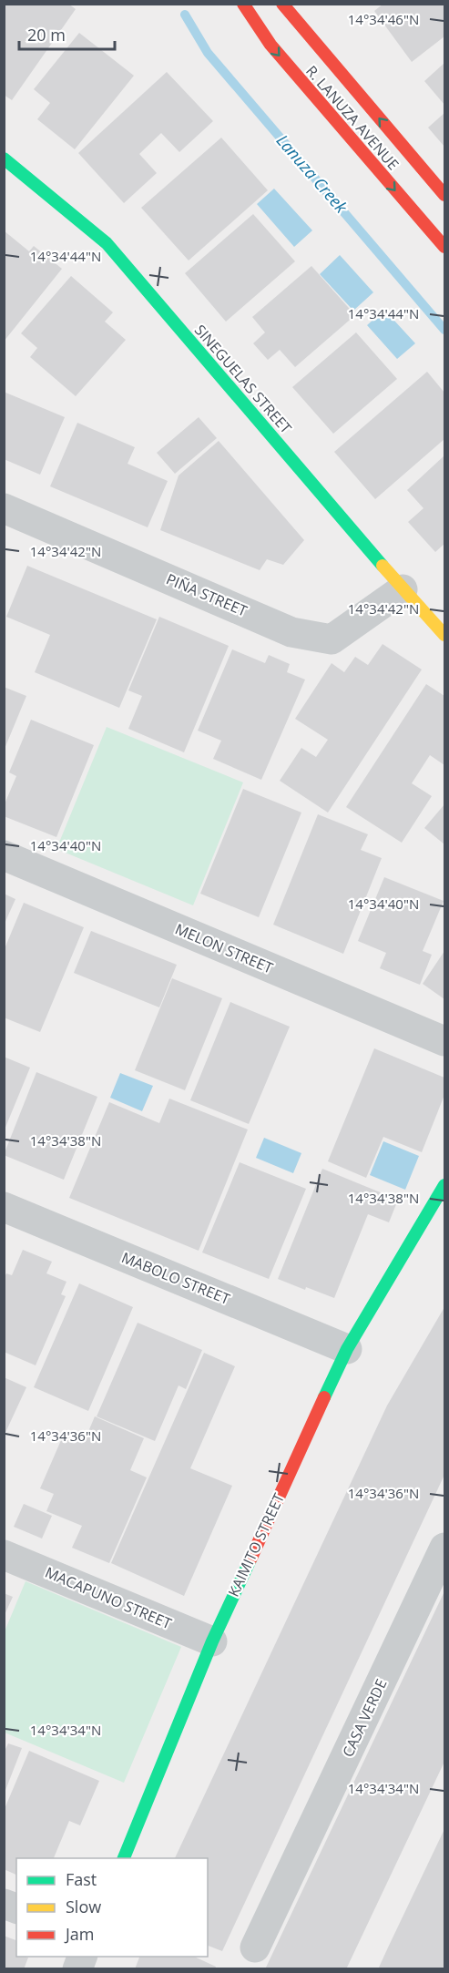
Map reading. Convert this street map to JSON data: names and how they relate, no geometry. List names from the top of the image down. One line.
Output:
{"streets":{"street":["R. LANUZA AVENUE","SINEGUELAS STREET","PIÑA STREET","MELON STREET","MABOLO STREET","KAIMITO STREET","MACAPUNO STREET","CASA VERDE"]},"crossings":[["SINEGUELAS STREET","PIÑA STREET"],["MABOLO STREET","KAIMITO STREET"],["KAIMITO STREET","MACAPUNO STREET"]],"water":["Lanuza Creek"],"legend":["Fast","Slow","Jam"],"scale_bar":"20 m","coordinates":["14°34'46\"N","14°34'44\"N","14°34'42\"N","14°34'40\"N","14°34'38\"N","14°34'36\"N","14°34'34\"N"]}
